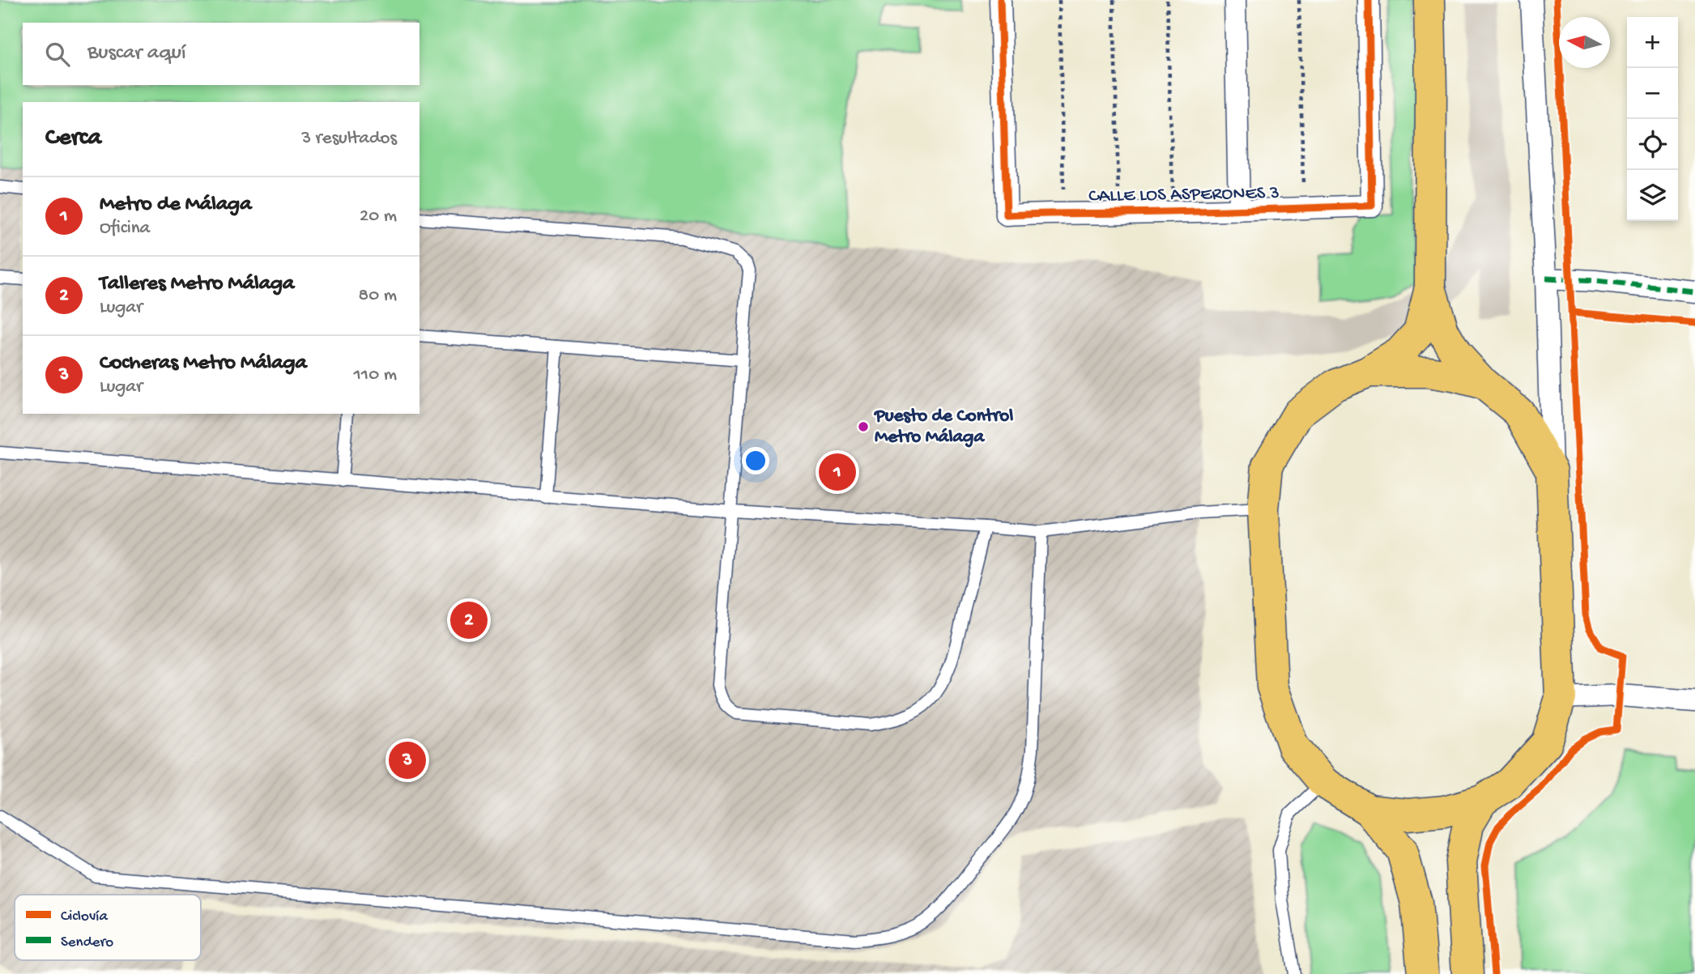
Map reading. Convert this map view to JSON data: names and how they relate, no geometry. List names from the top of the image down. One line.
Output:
{"streets":{"street":["CALLE LOS ASPERONES 3"]},"places":["Puesto de Control Metro Málaga"],"legend":["Ciclovía","Sendero"],"north":"left","page":{"map_buttons":["+","−"],"search":"Buscar aquí","heading":["Cerca","3 resultados"],"list":[{"mark":"1","name":"Metro de Málaga","note":"Oficina","value":"20 m"},{"mark":"2","name":"Talleres Metro Málaga","note":"Lugar","value":"80 m"},{"mark":"3","name":"Cocheras Metro Málaga","note":"Lugar","value":"110 m"}],"pins":["1","2","3"]}}
